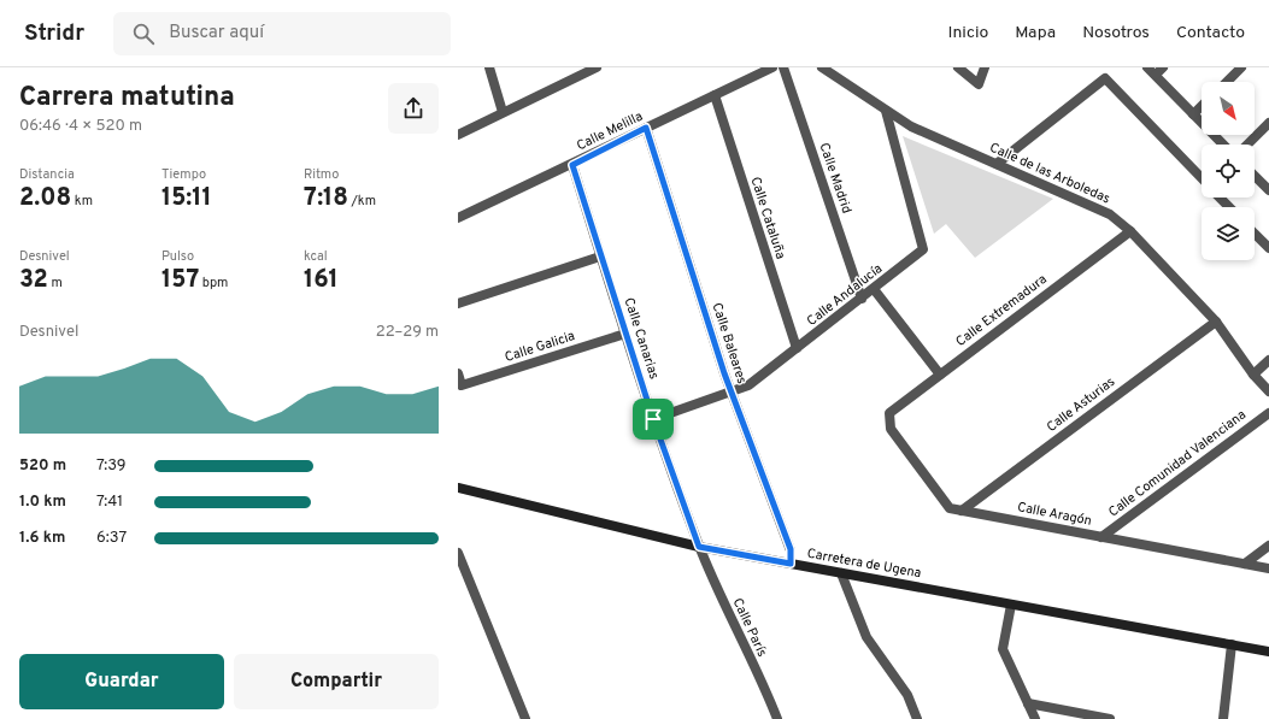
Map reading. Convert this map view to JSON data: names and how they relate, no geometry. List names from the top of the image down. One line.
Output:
{"streets":{"main road":["Carretera de Ugena"],"street":["Calle Melilla","Calle de las Arboledas","Calle Madrid","Calle Cataluña","Calle Andalucía","Calle Extremadura","Calle Canarias","Calle Baleares","Calle Galicia","Calle Asturias","Calle Comunidad Valenciana","Calle Aragón","Calle París"]},"crossings":[["Calle Melilla","Calle Cataluña"],["Calle Melilla","Calle Canarias"],["Calle Melilla","Calle Baleares"],["Calle de las Arboledas","Calle Andalucía"],["Calle de las Arboledas","Calle Extremadura"],["Calle de las Arboledas","Calle Asturias"],["Calle Madrid","Calle Andalucía"],["Calle Cataluña","Calle Andalucía"],["Calle Andalucía","Calle Canarias"],["Calle Andalucía","Calle Baleares"],["Calle Extremadura","Calle Aragón"],["Calle Canarias","Calle Galicia"],["Calle Canarias","Carretera de Ugena"],["Calle Canarias","Calle París"],["Calle Baleares","Carretera de Ugena"],["Calle Asturias","Calle Aragón"],["Calle Comunidad Valenciana","Calle Aragón"],["Carretera de Ugena","Calle París"]],"north":"bottom right","page":{"header":"Stridr","search":"Buscar aquí","nav":["Inicio","Mapa","Nosotros","Contacto"],"heading":["Carrera matutina","06:46 · 4 × 520 m"],"stats":[["Distancia","2.08 km"],["Tiempo","15:11"],["Ritmo","7:18 /km"],["Desnivel","32 m"],["Pulso","157 bpm"],["kcal","161"]],"chart":["Desnivel","22–29 m"],"list":[{"name":"520 m","note":"7:39"},{"name":"1.0 km","note":"7:41"},{"name":"1.6 km","note":"6:37"}],"buttons":["Guardar","Compartir"]}}
